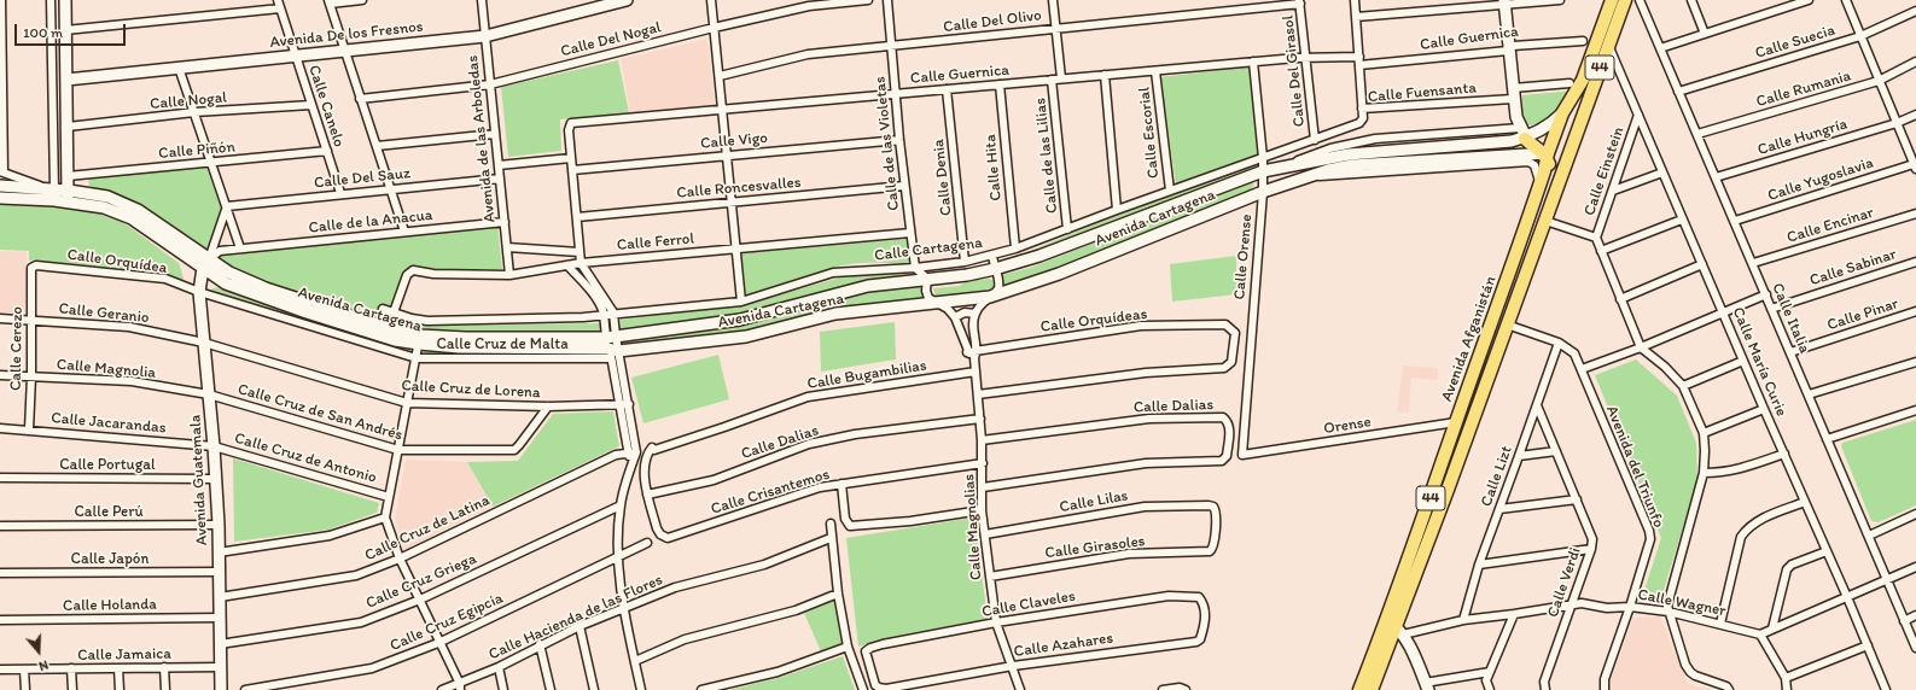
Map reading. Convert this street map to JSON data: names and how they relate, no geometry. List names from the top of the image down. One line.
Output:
{"streets":{"main road":["44","Avenida Afganistán"],"street":["Calle Del Olivo","Avenida De los Fresnos","Calle Guernica","Calle Del Nogal","Calle Suecia","Calle Del Girasol","Calle Rumania","Calle Fuensanta","Calle Nogal","Calle Canelo","Calle Escorial","Calle Hungría","Avenida de las Arboledas","Calle Vigo","Calle de las Violetas","Calle Piñón","Calle de las Lilias","Calle Hita","Calle Einstein","Calle Denia","Calle Del Sauz","Calle Yugoslavia","Calle Roncesvalles","Avenida Cartagena","Calle de la Anacua","Calle Encinar","Calle Ferrol","Calle Cartagena","Calle Orense","Calle Orquídea","Calle Sabinar","Calle Geranio","Calle Pinar","Calle Italia","Calle Orquídeas","Calle Cruz de Malta","Calle Cerezo","Calle María Curie","Calle Magnolia","Calle Bugambilias","Calle Cruz de Lorena","Calle Dalias","Calle Cruz de San Andrés","Calle Jacarandas","Orense","Calle Cruz de Antonio","Calle Portugal","Avenida del Triunfo","Calle Lizt","Avenida Guatemala","Calle Crisantemos","Calle Lilas","Calle Perú","Calle Magnolias","Calle Cruz de Latina","Calle Girasoles","Calle Japón","Calle Cruz Griega","Calle Verdi","Calle Wagner","Calle Claveles","Calle Holanda","Calle Hacienda de las Flores","Calle Cruz Egipcia","Calle Azahares","Calle Jamaica"]},"crossings":[["Calle Del Olivo","Calle Del Girasol"],["Calle Del Olivo","Calle de las Violetas"],["Calle Del Olivo","Calle de las Lilias"],["Avenida De los Fresnos","Calle Canelo"],["Avenida De los Fresnos","Avenida de las Arboledas"],["Calle Guernica","Calle Del Girasol"],["Calle Guernica","Calle Escorial"],["Calle Guernica","Calle de las Violetas"],["Calle Guernica","Calle de las Lilias"],["Calle Guernica","Calle Hita"],["Calle Guernica","Calle Denia"],["Calle Guernica","Calle Orense"],["Calle Del Nogal","Avenida de las Arboledas"],["Calle Suecia","Calle Italia"],["Calle Del Girasol","Calle Fuensanta"],["Calle Rumania","Calle Italia"],["Calle Fuensanta","Calle Cartagena"],["Calle Fuensanta","Calle Orense"],["Calle Nogal","Calle Canelo"],["Calle Canelo","Calle Piñón"],["Calle Canelo","Calle Del Sauz"],["Calle Escorial","Calle Cartagena"],["Calle Hungría","Calle Italia"],["Avenida de las Arboledas","Calle Del Sauz"],["Avenida de las Arboledas","Calle de la Anacua"],["Avenida de las Arboledas","Calle Ferrol"],["Calle Vigo","Calle de las Violetas"],["Calle de las Violetas","Calle Roncesvalles"],["Calle de las Violetas","Calle Ferrol"],["Calle de las Violetas","Calle Cartagena"],["Calle de las Lilias","Calle Cartagena"],["Calle Hita","Calle Cartagena"],["Calle Einstein","Calle María Curie"],["Calle Einstein","Avenida del Triunfo"],["Calle Denia","Calle Cartagena"],["Calle Yugoslavia","Calle Italia"],["Avenida Cartagena","Calle de la Anacua"],["Avenida Cartagena","Calle Orense"],["Avenida Cartagena","Avenida Afganistán"],["Avenida Cartagena","Calle Cruz de Malta"],["Avenida Cartagena","Avenida Guatemala"],["Calle de la Anacua","Avenida Guatemala"],["Calle Encinar","Calle Italia"],["Calle Ferrol","Calle Cruz de Malta"],["Calle Cartagena","Calle Orense"],["Calle Cartagena","Calle Cruz de Malta"],["Calle Orense","Orense"],["Calle Orquídea","Calle Cruz de Malta"],["Calle Orquídea","Calle Cerezo"],["Calle Orquídea","Avenida Guatemala"],["Calle Sabinar","Calle Italia"],["Calle Geranio","Calle Cerezo"],["Calle Geranio","Calle Cruz de Lorena"],["Calle Geranio","Avenida Guatemala"],["Calle Pinar","Calle Italia"],["Calle Orquídeas","Calle Magnolias"],["Avenida Afganistán","Calle María Curie"],["Avenida Afganistán","Orense"],["Avenida Afganistán","Avenida del Triunfo"],["Avenida Afganistán","Calle Wagner"],["Calle Cruz de Malta","Avenida Guatemala"],["Calle Cerezo","Calle Magnolia"],["Calle Cerezo","Calle Jacarandas"],["Calle Magnolia","Calle Cruz de San Andrés"],["Calle Magnolia","Avenida Guatemala"],["Calle Bugambilias","Calle Dalias"],["Calle Bugambilias","Calle Crisantemos"],["Calle Bugambilias","Calle Magnolias"],["Calle Cruz de Lorena","Calle Cruz de San Andrés"],["Calle Cruz de Lorena","Avenida Guatemala"],["Calle Dalias","Calle Crisantemos"],["Calle Dalias","Calle Magnolias"],["Calle Cruz de San Andrés","Avenida Guatemala"],["Calle Jacarandas","Calle Cruz de Antonio"],["Calle Jacarandas","Avenida Guatemala"],["Calle Cruz de Antonio","Avenida Guatemala"],["Calle Portugal","Avenida Guatemala"],["Avenida del Triunfo","Calle Lizt"],["Avenida del Triunfo","Calle Wagner"],["Calle Lizt","Calle Verdi"],["Calle Lizt","Calle Wagner"],["Avenida Guatemala","Calle Perú"],["Avenida Guatemala","Calle Cruz de Latina"],["Avenida Guatemala","Calle Japón"],["Avenida Guatemala","Calle Cruz Griega"],["Avenida Guatemala","Calle Holanda"],["Avenida Guatemala","Calle Jamaica"],["Calle Crisantemos","Calle Magnolias"],["Calle Lilas","Calle Magnolias"],["Calle Lilas","Calle Girasoles"],["Calle Magnolias","Calle Girasoles"],["Calle Magnolias","Calle Claveles"],["Calle Magnolias","Calle Azahares"],["Calle Verdi","Calle Wagner"],["Calle Claveles","Calle Azahares"]],"scale_bar":"100 m","north":"bottom"}
